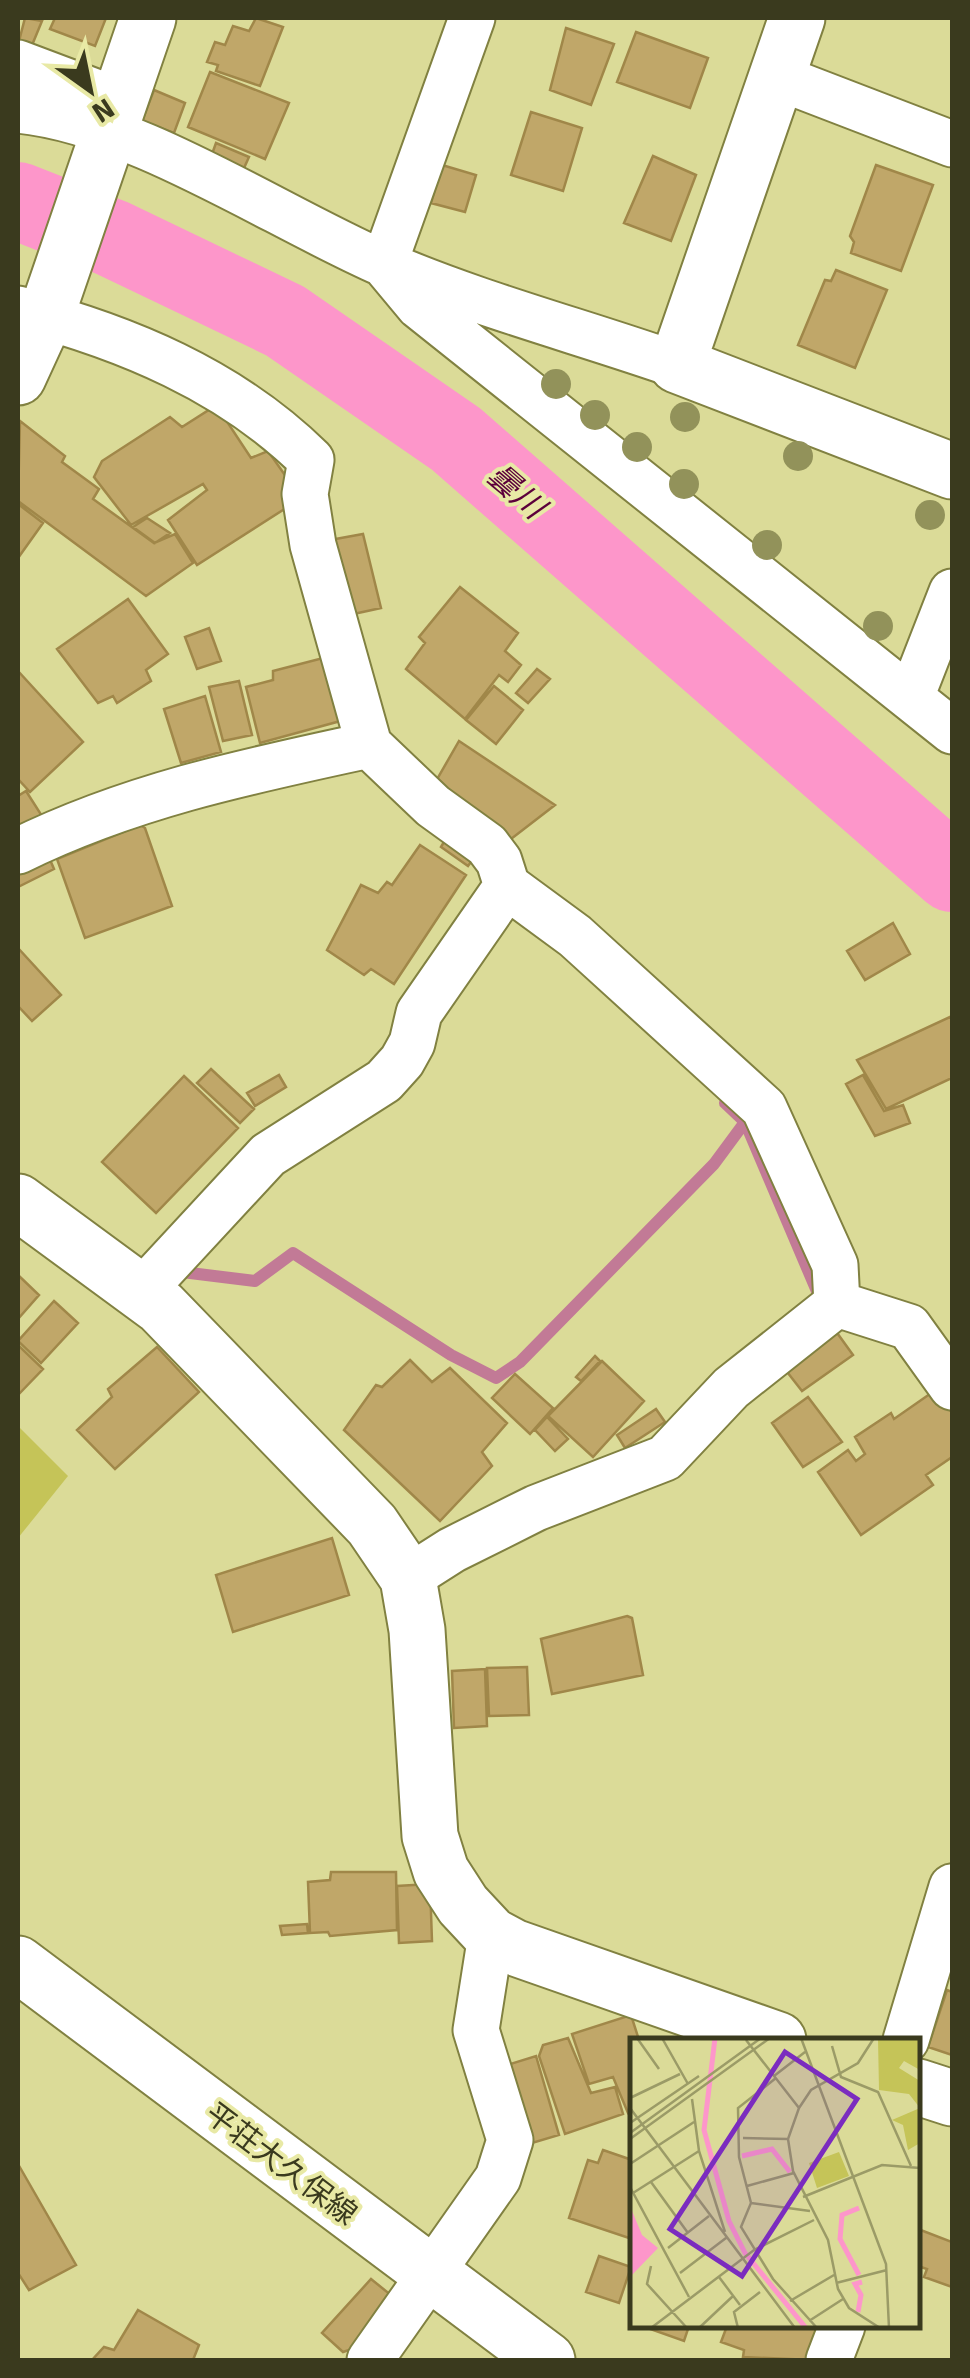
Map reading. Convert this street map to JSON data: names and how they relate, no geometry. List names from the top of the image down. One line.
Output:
{"streets":{"street":["平荘大久保線"]},"water":["曇川"],"north":"bottom right"}
